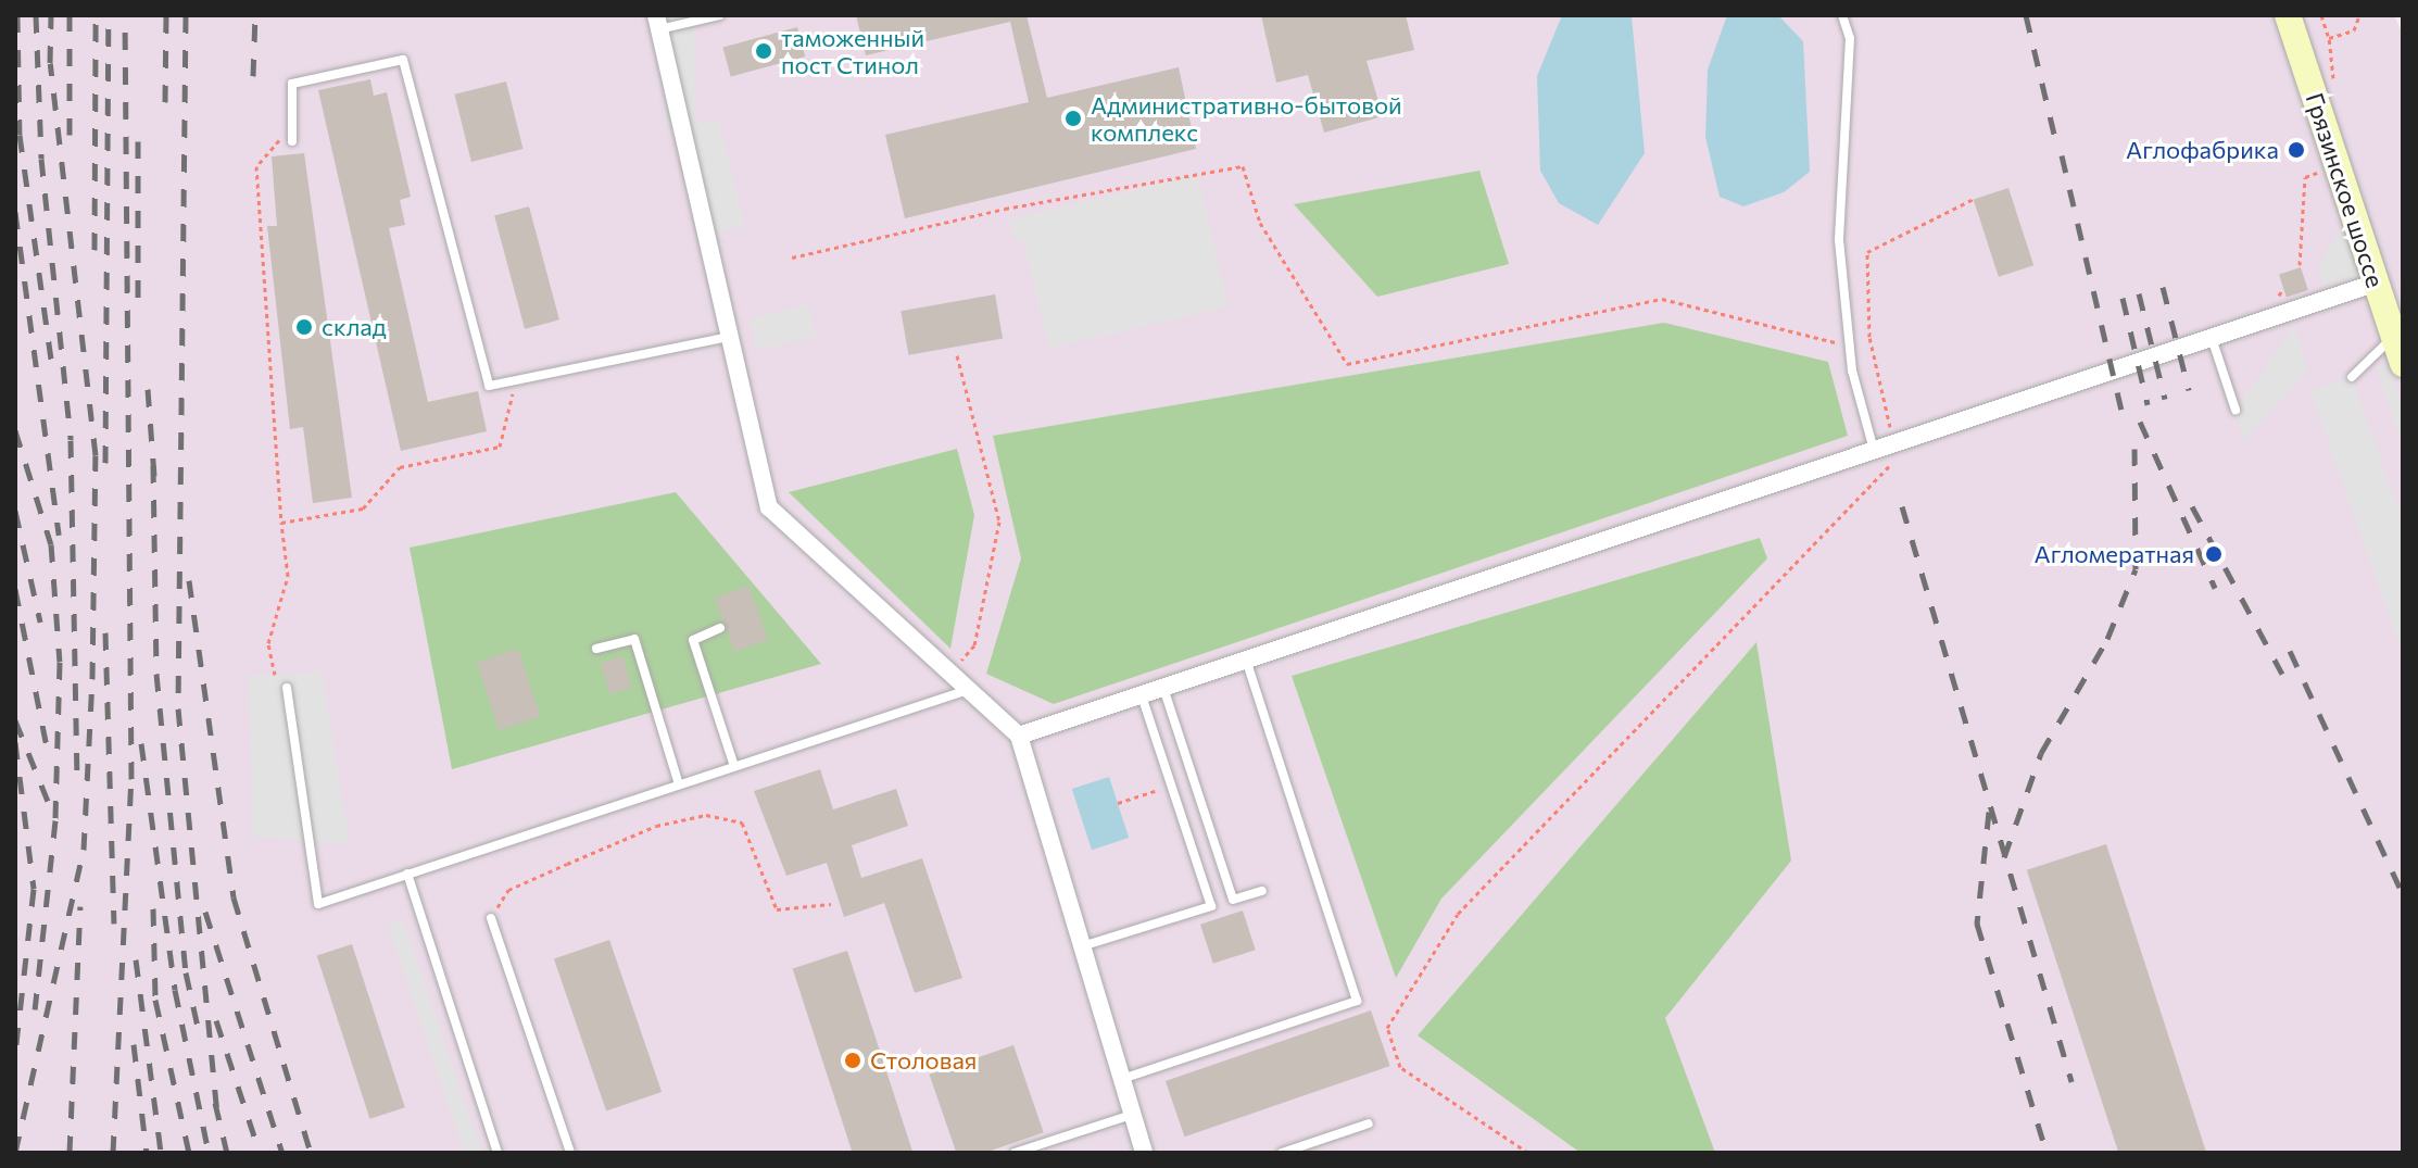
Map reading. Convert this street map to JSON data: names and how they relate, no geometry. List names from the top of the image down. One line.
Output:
{"streets":{"main road":["Грязинское шоссе"]},"places":["таможенный пост Стинол","Административно-бытовой комплекс","Аглофабрика","склад","Агломератная","Столовая"]}
